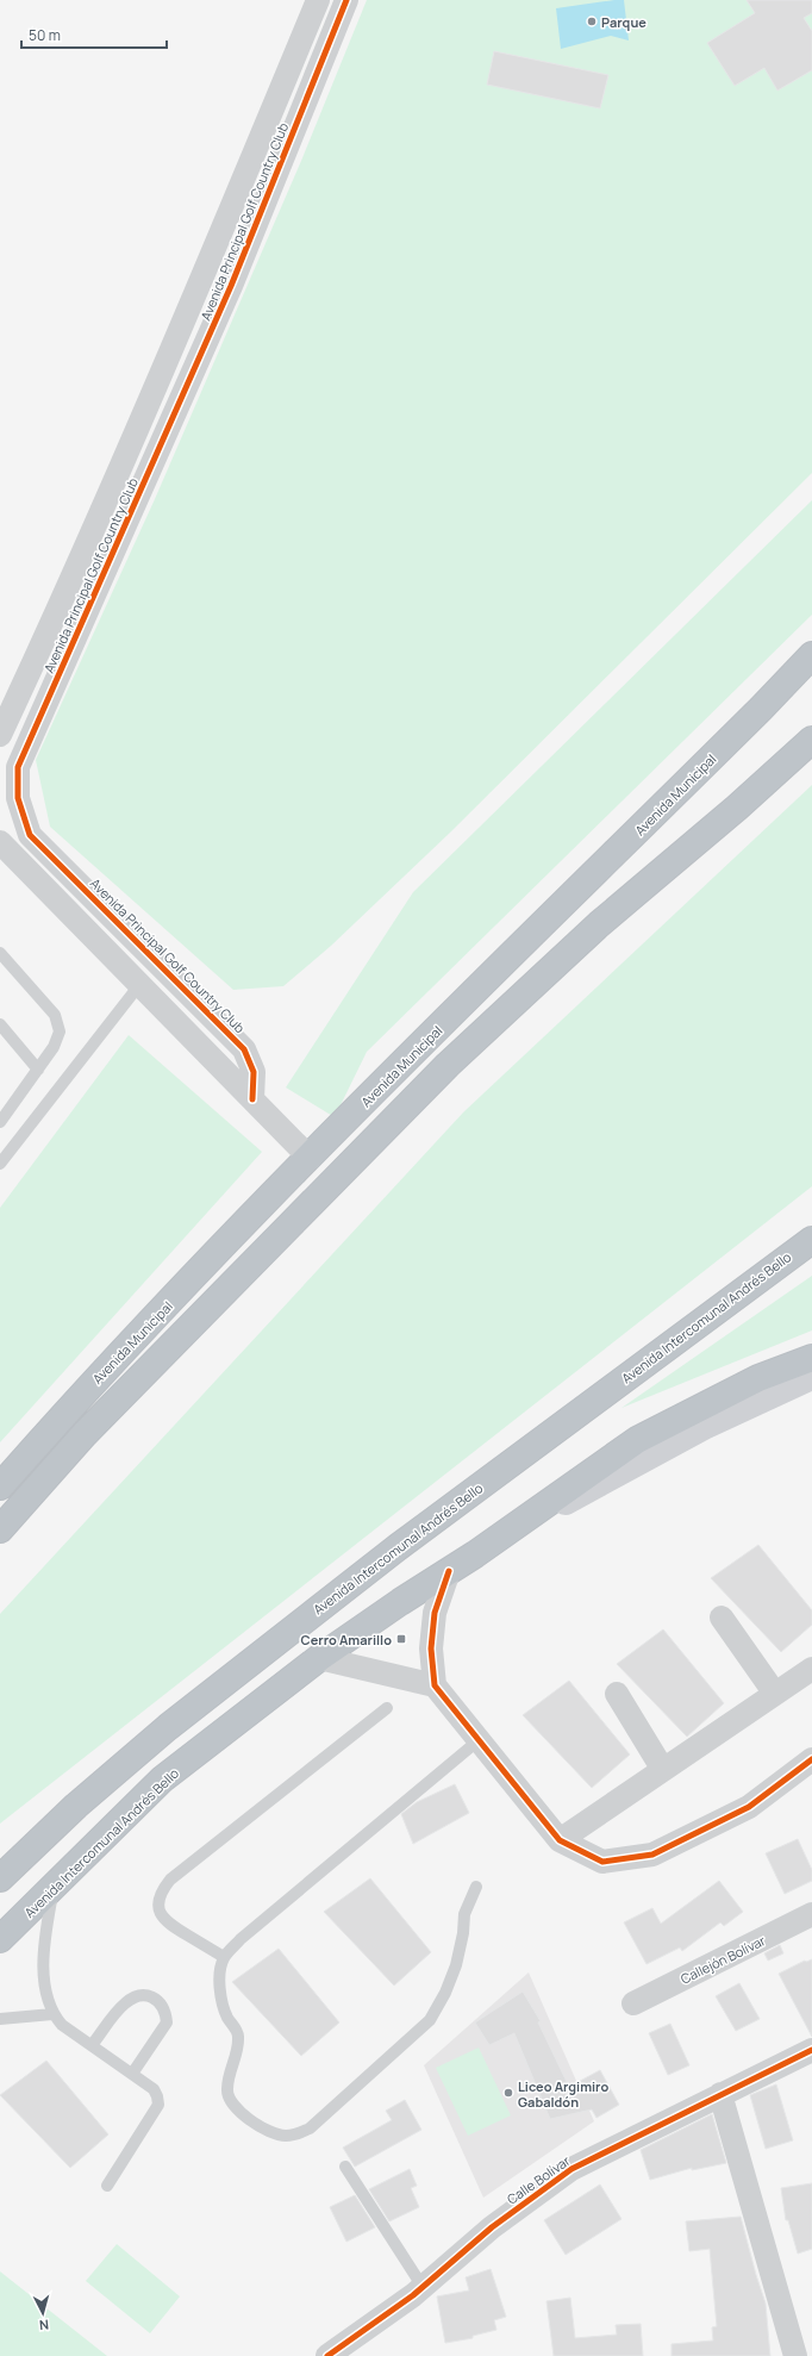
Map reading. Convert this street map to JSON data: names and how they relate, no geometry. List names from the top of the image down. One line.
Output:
{"streets":{"highway":["Avenida Municipal","Avenida Intercomunal Andrés Bello"],"street":["Avenida Principal Golf Country Club","Callejón Bolívar","Calle Bolívar"]},"places":{"other":["Parque","Liceo Argimiro Gabaldón"],"transit":["Cerro Amarillo"]},"scale_bar":"50 m","north":"bottom"}
